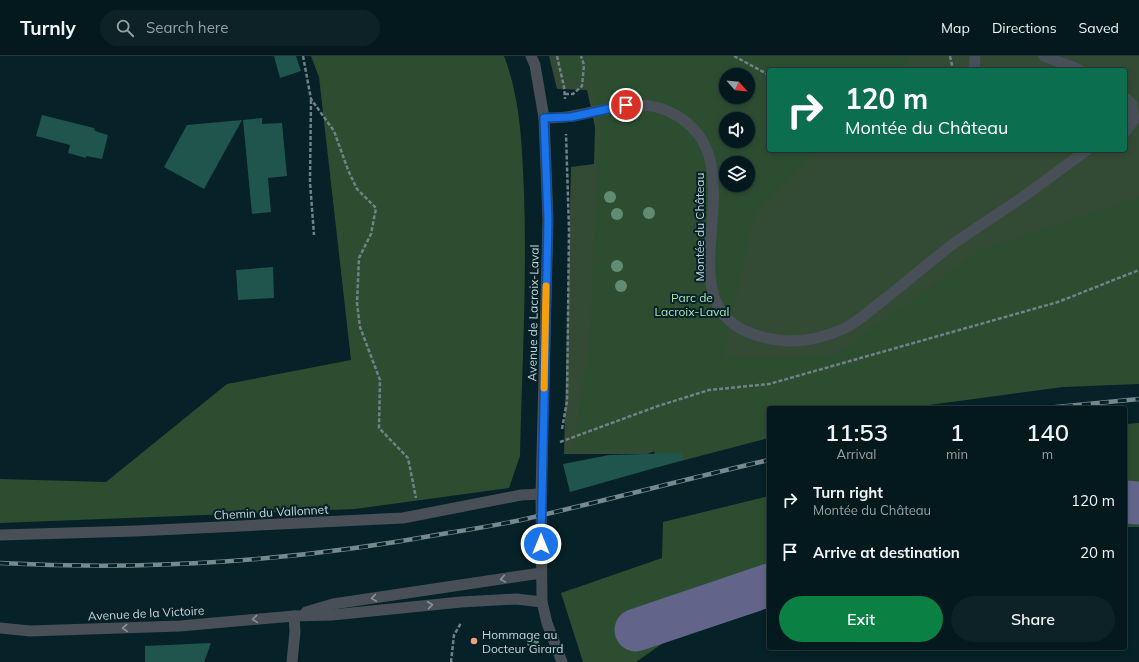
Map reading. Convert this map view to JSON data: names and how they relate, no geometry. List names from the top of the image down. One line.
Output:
{"streets":{"street":["Montée du Château","Avenue de Lacroix-Laval","Chemin du Vallonnet","Avenue de la Victoire"]},"crossings":[["Montée du Château","Avenue de Lacroix-Laval"],["Avenue de Lacroix-Laval","Chemin du Vallonnet"],["Avenue de Lacroix-Laval","Avenue de la Victoire"]],"parks":["Parc de Lacroix-Laval"],"places":["Hommage au Docteur Girard"],"north":"bottom right","page":{"header":"Turnly","search":"Search here","nav":["Map","Directions","Saved"],"turn":["120 m","Montée du Château"],"eta":["11:53","Arrival","1","min","140","m"],"list":[{"name":"Turn right","note":"Montée du Château","value":"120 m"},{"name":"Arrive at destination","value":"20 m"}],"buttons":["Exit","Share"]}}
